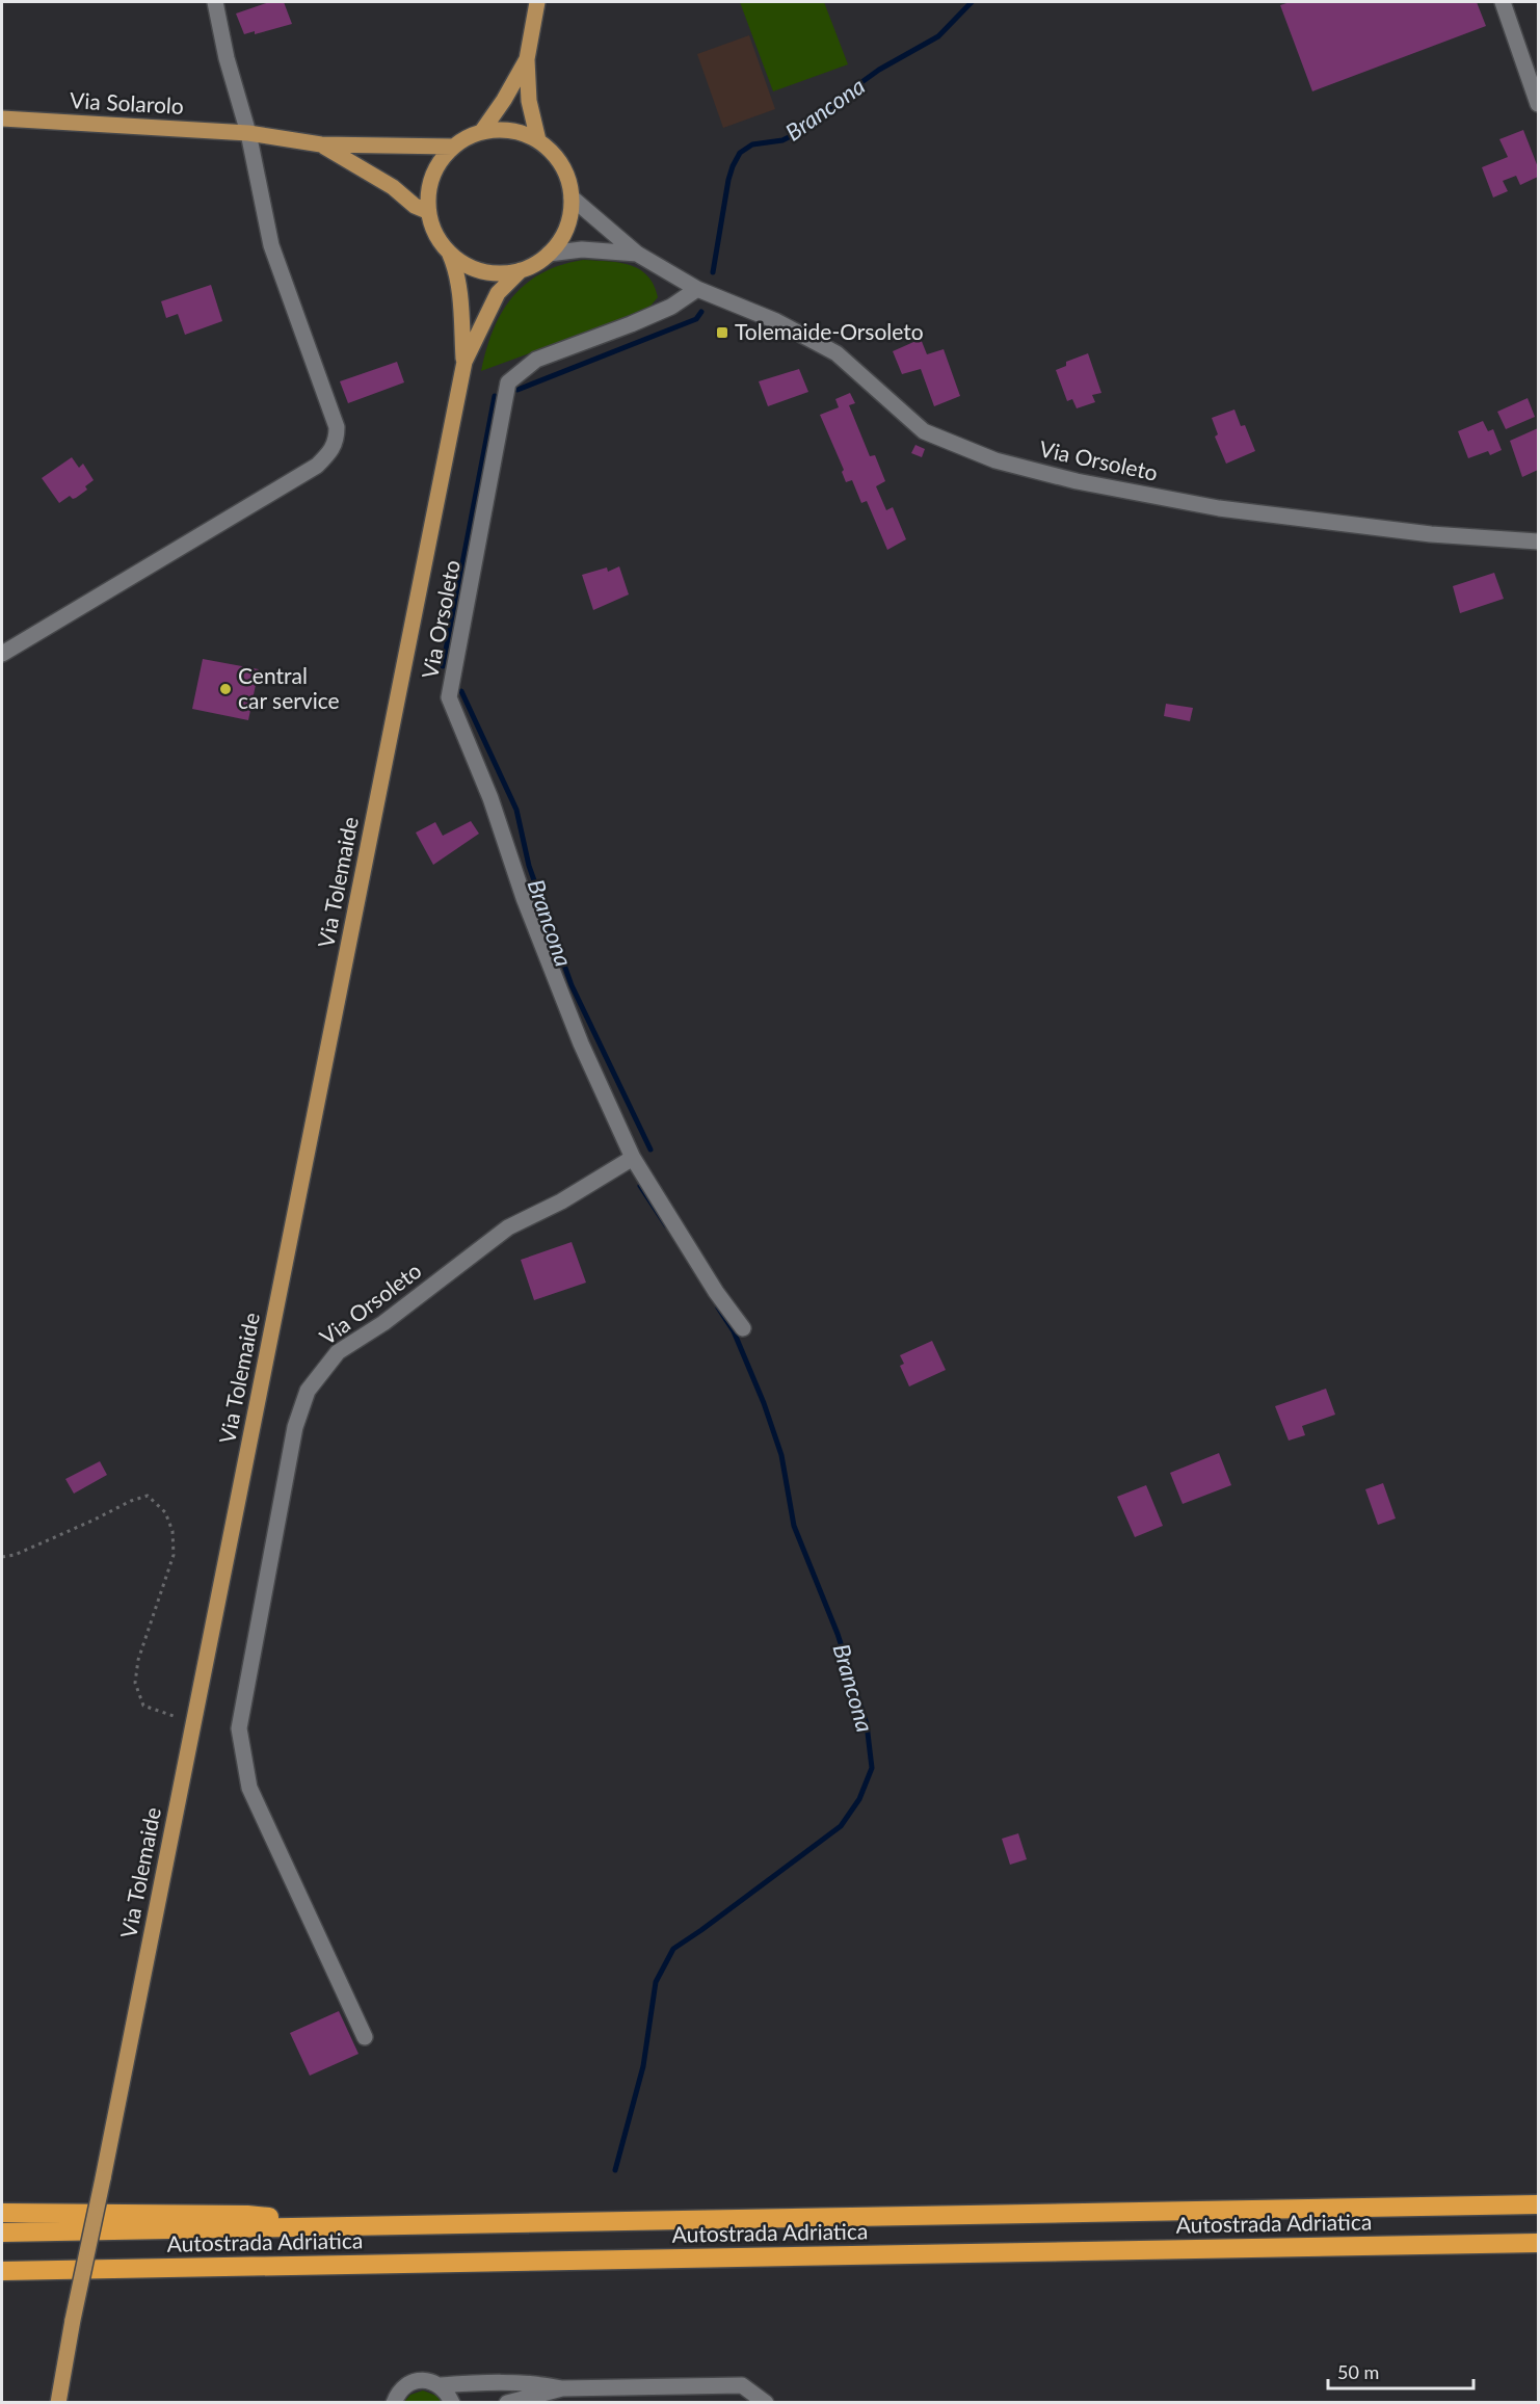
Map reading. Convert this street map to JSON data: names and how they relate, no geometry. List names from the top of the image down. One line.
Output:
{"streets":{"highway":["Autostrada Adriatica"],"main road":["Via Solarolo","Via Tolemaide"],"street":["Via Orsoleto"]},"crossings":[["Via Orsoleto","Via Tolemaide"]],"water":["Brancona"],"places":{"transit":["Tolemaide-Orsoleto"],"other":["Central car service"]},"scale_bar":"50 m"}
